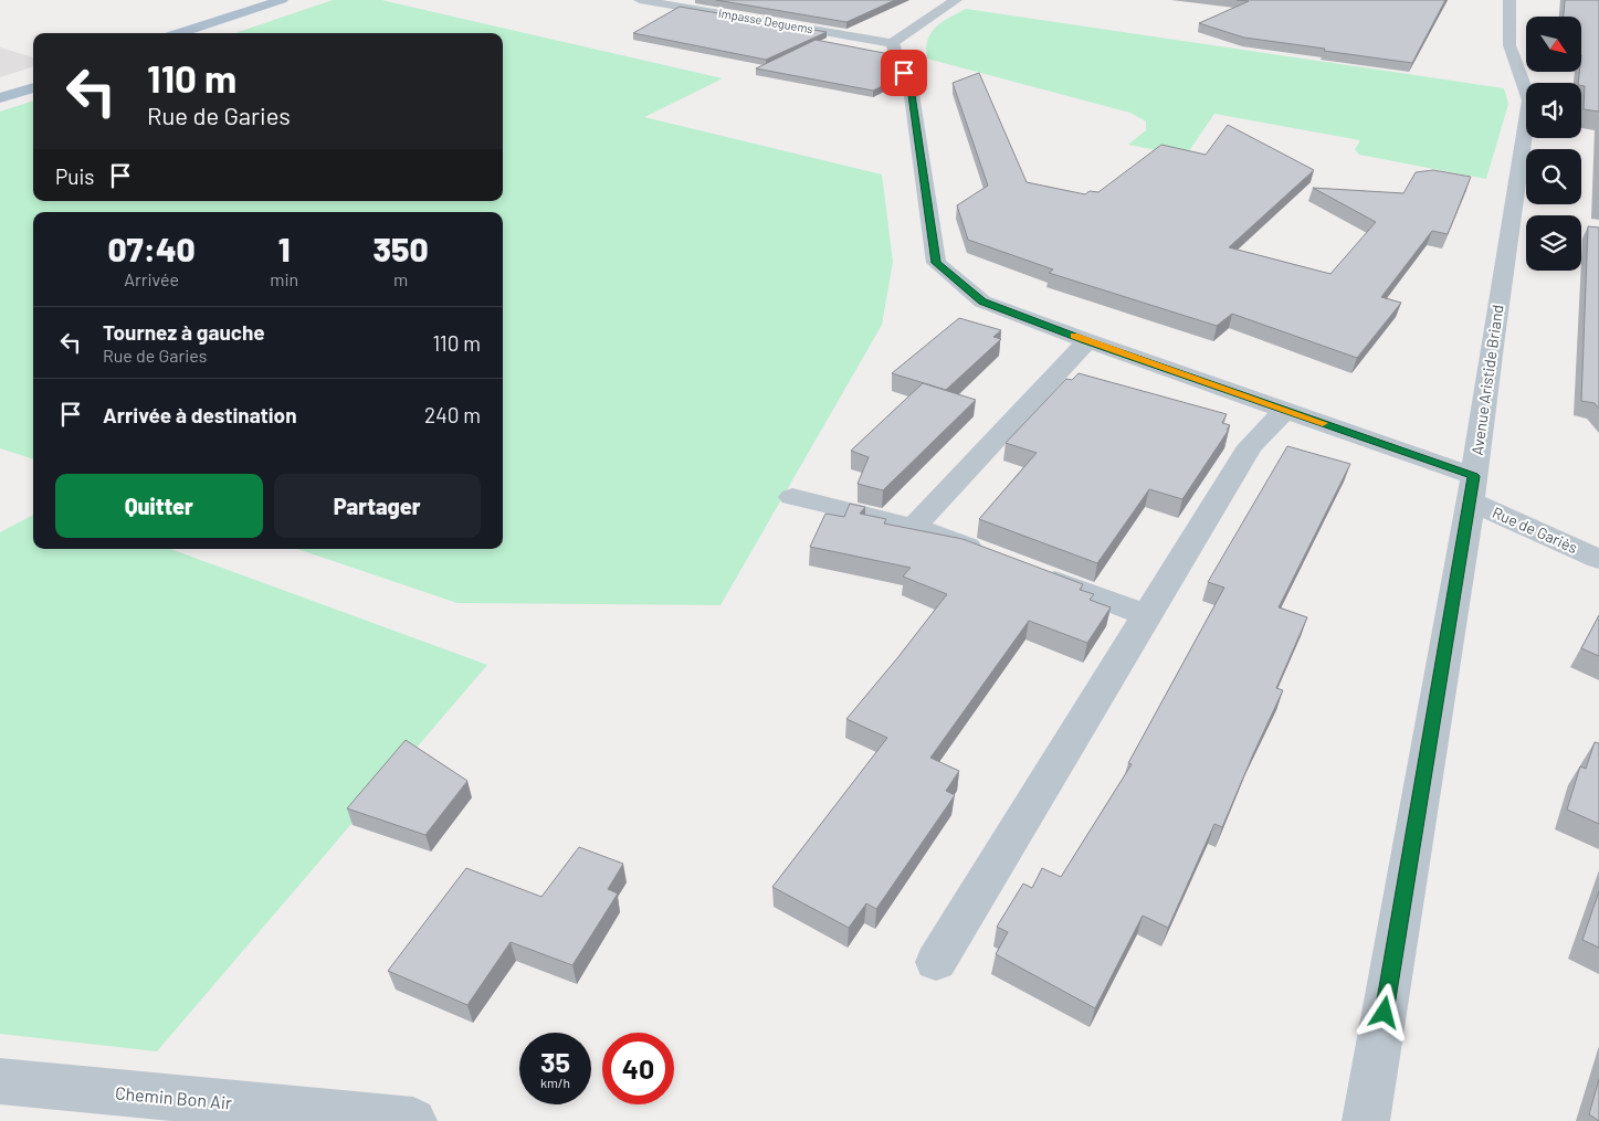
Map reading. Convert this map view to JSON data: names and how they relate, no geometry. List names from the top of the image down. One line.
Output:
{"streets":{"street":["Impasse Deguems","Avenue Aristide Briand","Rue de Gariès","Chemin Bon Air"]},"crossings":[["Impasse Deguems","Rue de Gariès"],["Avenue Aristide Briand","Rue de Gariès"]],"north":"bottom right","page":{"turn":["110 m","Rue de Garies"],"then":"Puis","eta":["07:40","Arrivée","1","min","350","m"],"list":[{"name":"Tournez à gauche","note":"Rue de Garies","value":"110 m"},{"name":"Arrivée à destination","value":"240 m"}],"buttons":["Quitter","Partager"],"speed":"35 km/h","limit":"40"}}
